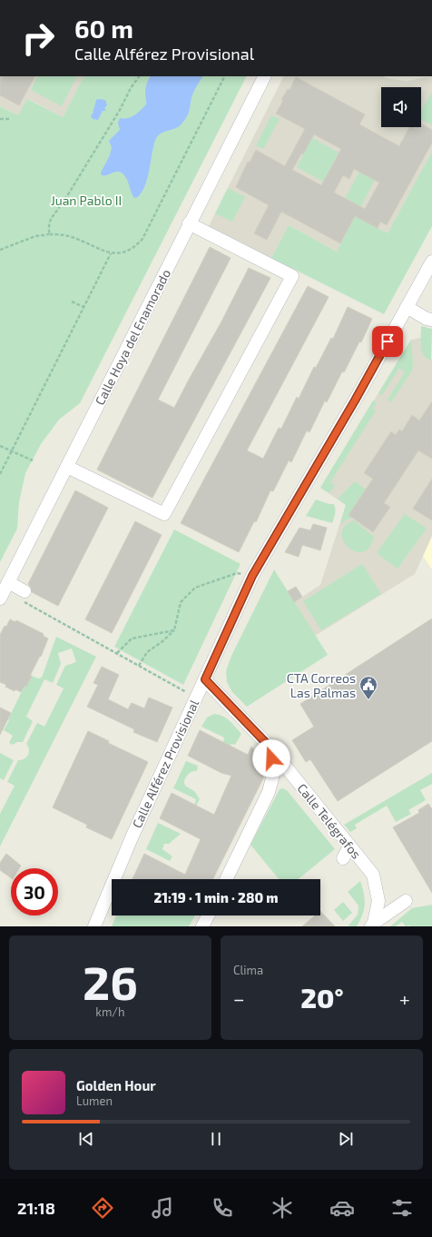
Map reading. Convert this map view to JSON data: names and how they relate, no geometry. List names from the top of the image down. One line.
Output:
{"streets":{"street":["Calle Hoya del Enamorado","Calle Alférez Provisional","Calle Telégrafos"]},"crossings":[["Calle Alférez Provisional","Calle Telégrafos"]],"parks":["Juan Pablo II"],"places":{"public building":["CTA Correos Las Palmas"]},"page":{"turn":["60 m","Calle Alférez Provisional"],"limit":"30","trip":"21:19 · 1 min · 280 m","tile":[["26","km/h"],"Clima"],"heat":["−","20°","+"],"song":["Golden Hour","Lumen"],"tabs":"21:18"}}
